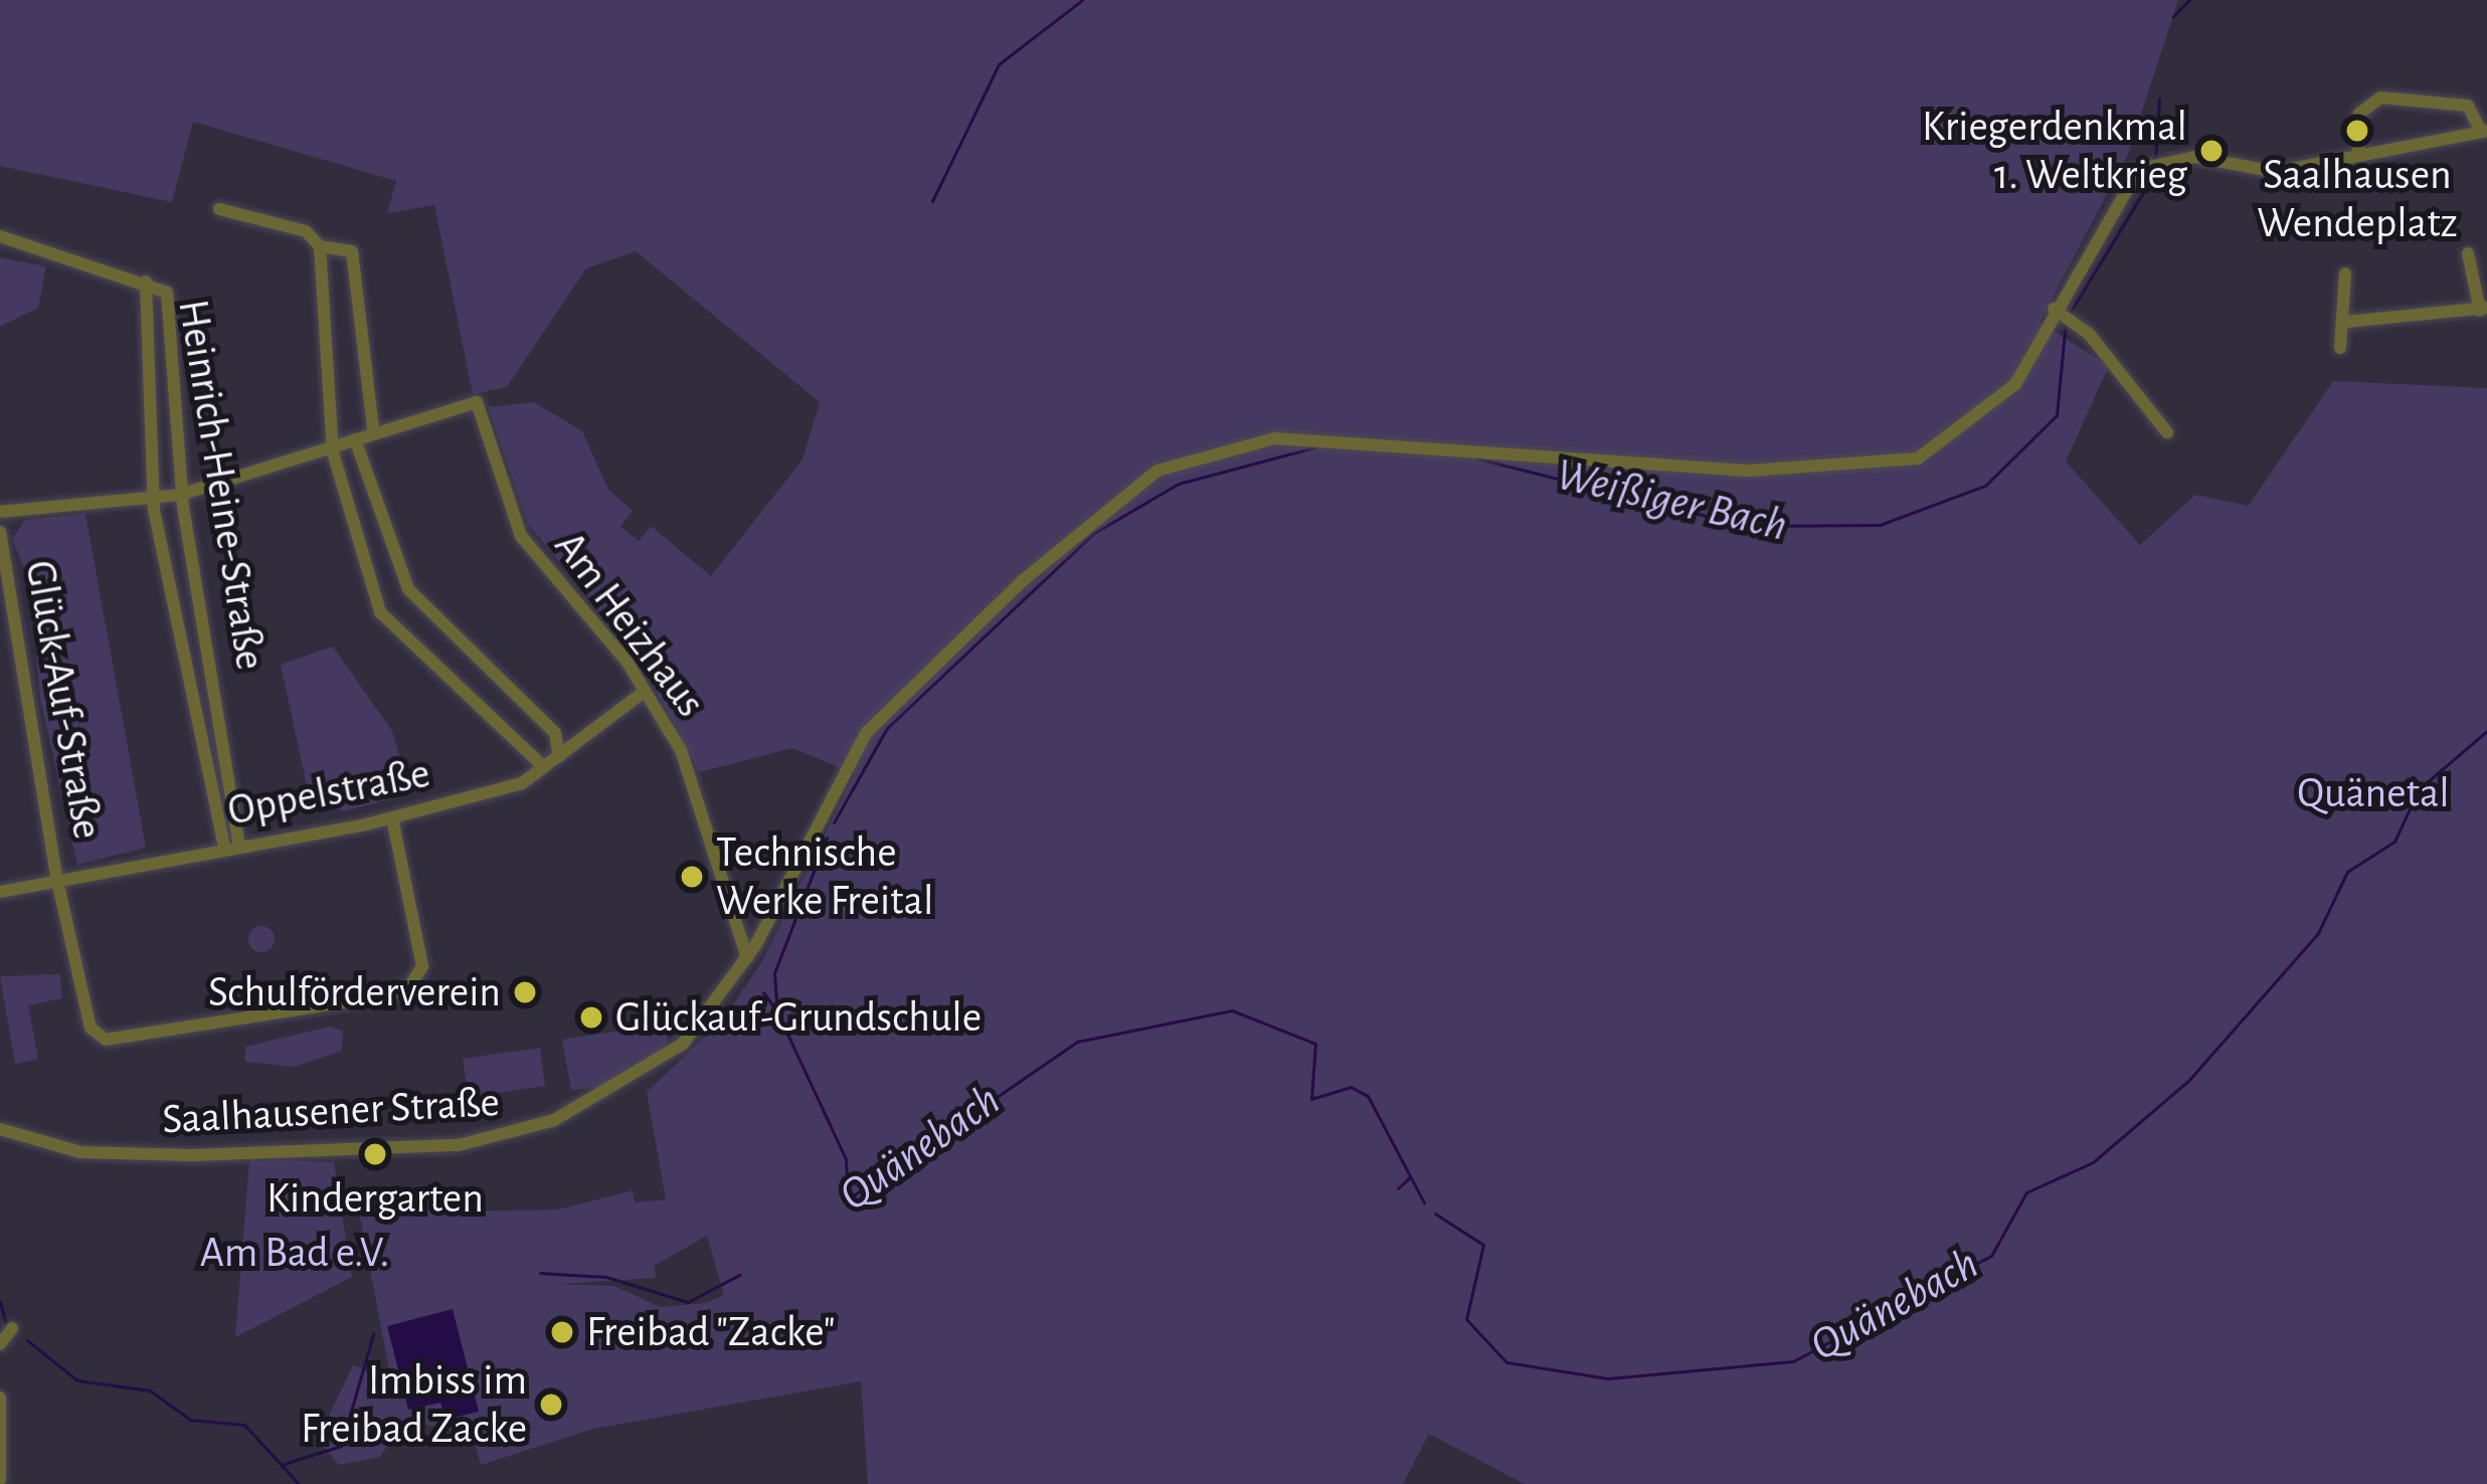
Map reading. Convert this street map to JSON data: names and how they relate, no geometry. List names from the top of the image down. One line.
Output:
{"streets":{"street":["Heinrich-Heine-Straße","Am Heizhaus","Glück-Auf-Straße","Oppelstraße","Saalhausener Straße"]},"crossings":[["Heinrich-Heine-Straße","Oppelstraße"],["Am Heizhaus","Oppelstraße"],["Am Heizhaus","Saalhausener Straße"],["Glück-Auf-Straße","Oppelstraße"]],"water":["Weißiger Bach","Quänebach"],"parks":["Quänetal","Am Bad e.V."],"places":["Saalhausen Wendeplatz","Kriegerdenkmal 1. Weltkrieg","Technische Werke Freital","Schulförderverein","Glückauf-Grundschule","Kindergarten","Freibad \"Zacke\"","Imbiss im Freibad Zacke"]}
